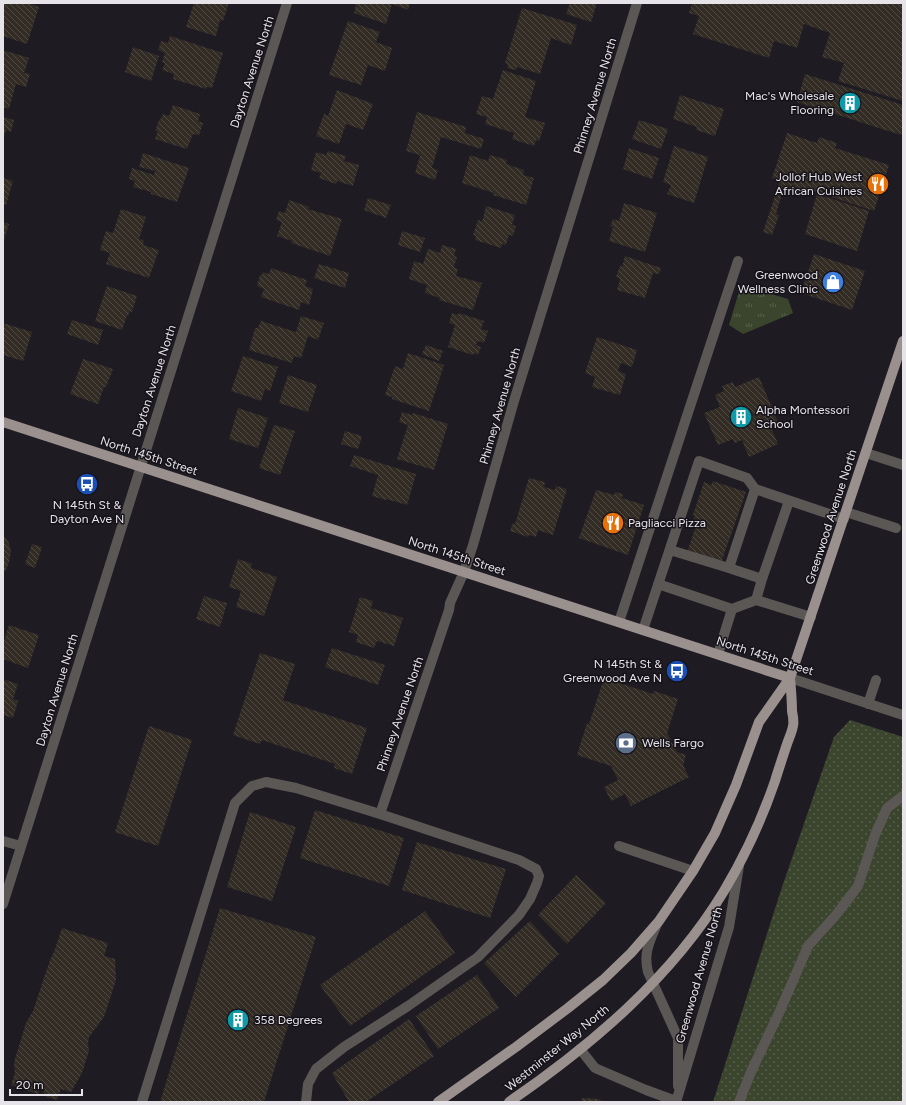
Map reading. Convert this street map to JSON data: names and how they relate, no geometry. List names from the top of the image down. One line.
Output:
{"streets":{"main road":["North 145th Street","Greenwood Avenue North","Westminster Way North"],"street":["Dayton Avenue North","Phinney Avenue North"]},"crossings":[["Dayton Avenue North","North 145th Street"],["Phinney Avenue North","North 145th Street"],["North 145th Street","Greenwood Avenue North"],["Greenwood Avenue North","Westminster Way North"]],"places":{"building":["Mac's Wholesale Flooring","Alpha Montessori School","358 Degrees"],"restaurant":["Jollof Hub West African Cuisines","Pagliacci Pizza"],"shop":["Greenwood Wellness Clinic"],"bus stop":["N 145th St & Dayton Ave N","N 145th St & Greenwood Ave N"],"bank":["Wells Fargo"]},"scale_bar":"20 m"}
